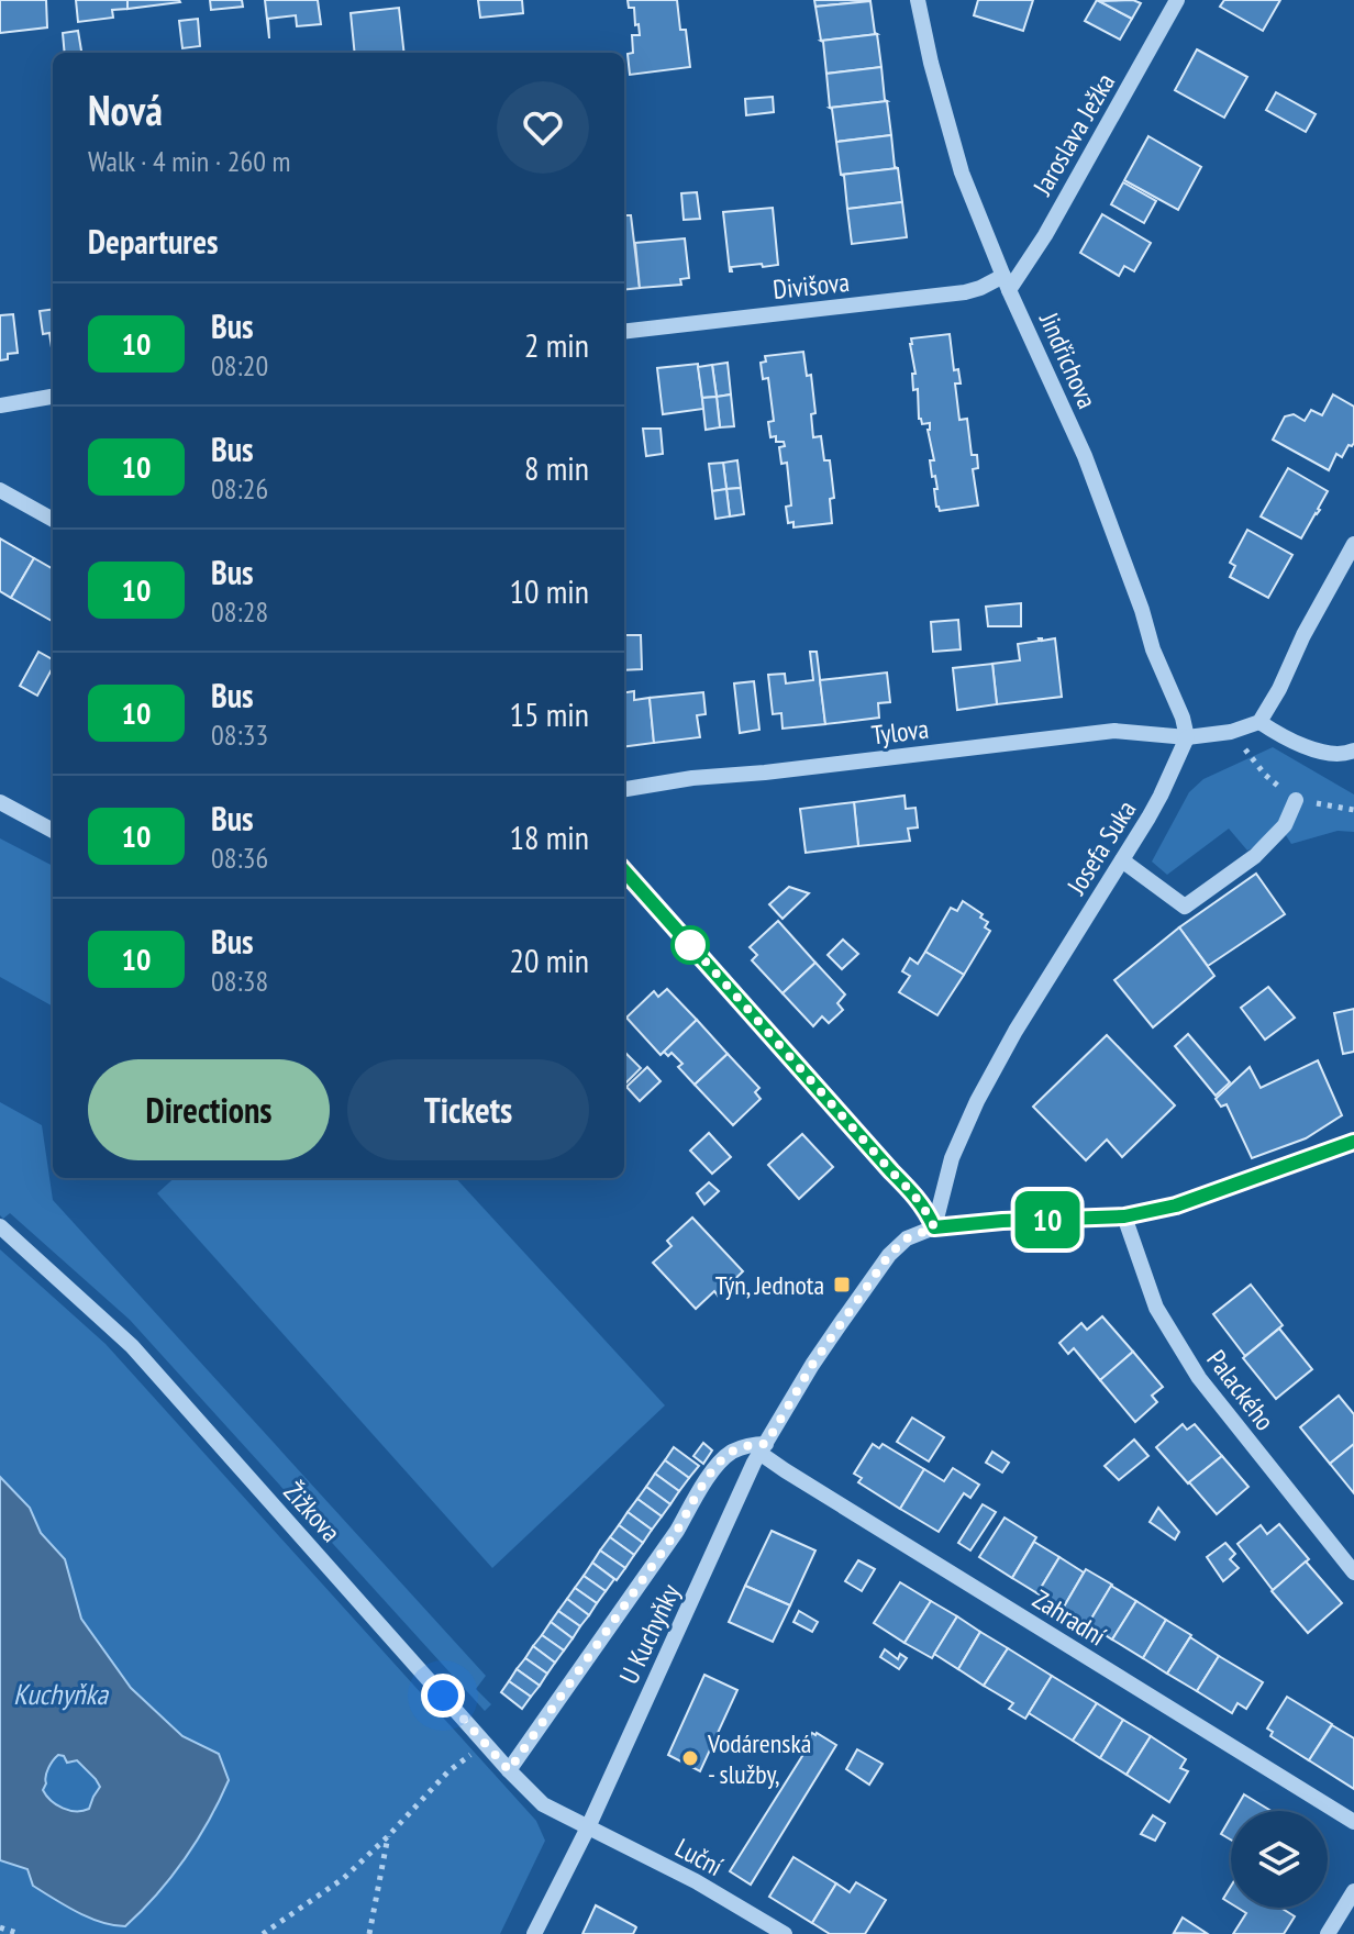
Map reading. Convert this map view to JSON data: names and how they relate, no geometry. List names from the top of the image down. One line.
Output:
{"streets":{"street":["Jaroslava Ježka","Divišova","Jindřichova","Tylova","Josefa Suka","Palackého","Žižkova","Zahradní","U Kuchyňky","Luční"]},"crossings":[["Jaroslava Ježka","Divišova"],["Jaroslava Ježka","Jindřichova"],["Divišova","Jindřichova"],["Jindřichova","Tylova"],["Jindřichova","Josefa Suka"],["Tylova","Josefa Suka"],["Josefa Suka","U Kuchyňky"],["Palackého","U Kuchyňky"],["Žižkova","U Kuchyňky"],["Žižkova","Luční"],["Zahradní","U Kuchyňky"],["U Kuchyňky","Luční"]],"water":["Kuchyňka"],"places":{"transit":["Týn, Jednota"],"other":["Vodárenská - služby,"]},"lines":["bus line 10"],"page":{"on_map":"10","heading":[["Nová","Walk · 4 min · 260 m"],"Departures"],"list":[{"mark":"10","name":"Bus","note":"08:20","value":"2 min"},{"mark":"10","name":"Bus","note":"08:26","value":"8 min"},{"mark":"10","name":"Bus","note":"08:28","value":"10 min"},{"mark":"10","name":"Bus","note":"08:33","value":"15 min"},{"mark":"10","name":"Bus","note":"08:36","value":"18 min"},{"mark":"10","name":"Bus","note":"08:38","value":"20 min"}],"buttons":["Directions","Tickets"]}}
